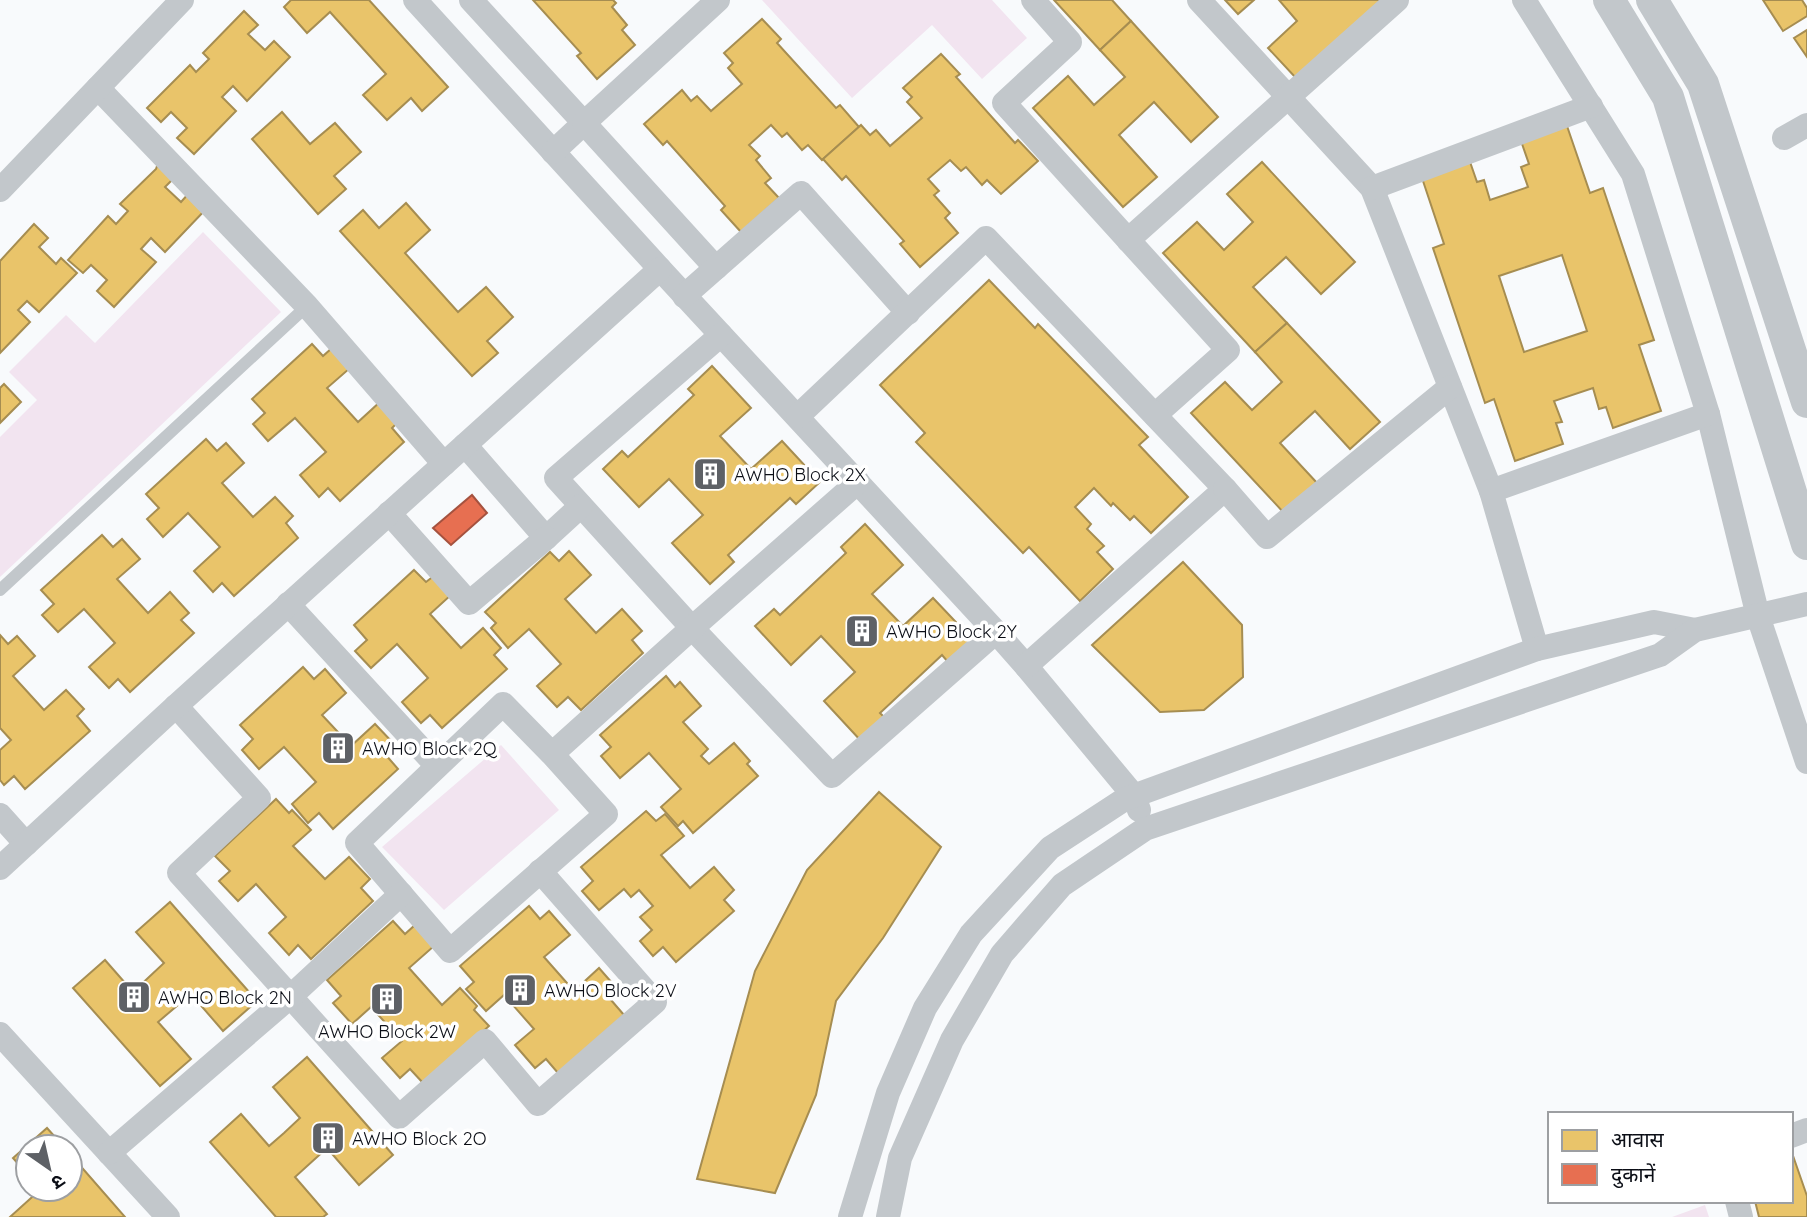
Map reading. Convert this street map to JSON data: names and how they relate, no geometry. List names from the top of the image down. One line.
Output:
{"places":{"building":["AWHO Block 2X","AWHO Block 2Y","AWHO Block 2Q","AWHO Block 2V","AWHO Block 2N","AWHO Block 2W","AWHO Block 2O"]},"legend":["आवास","दुकानें"],"north":"bottom right"}
